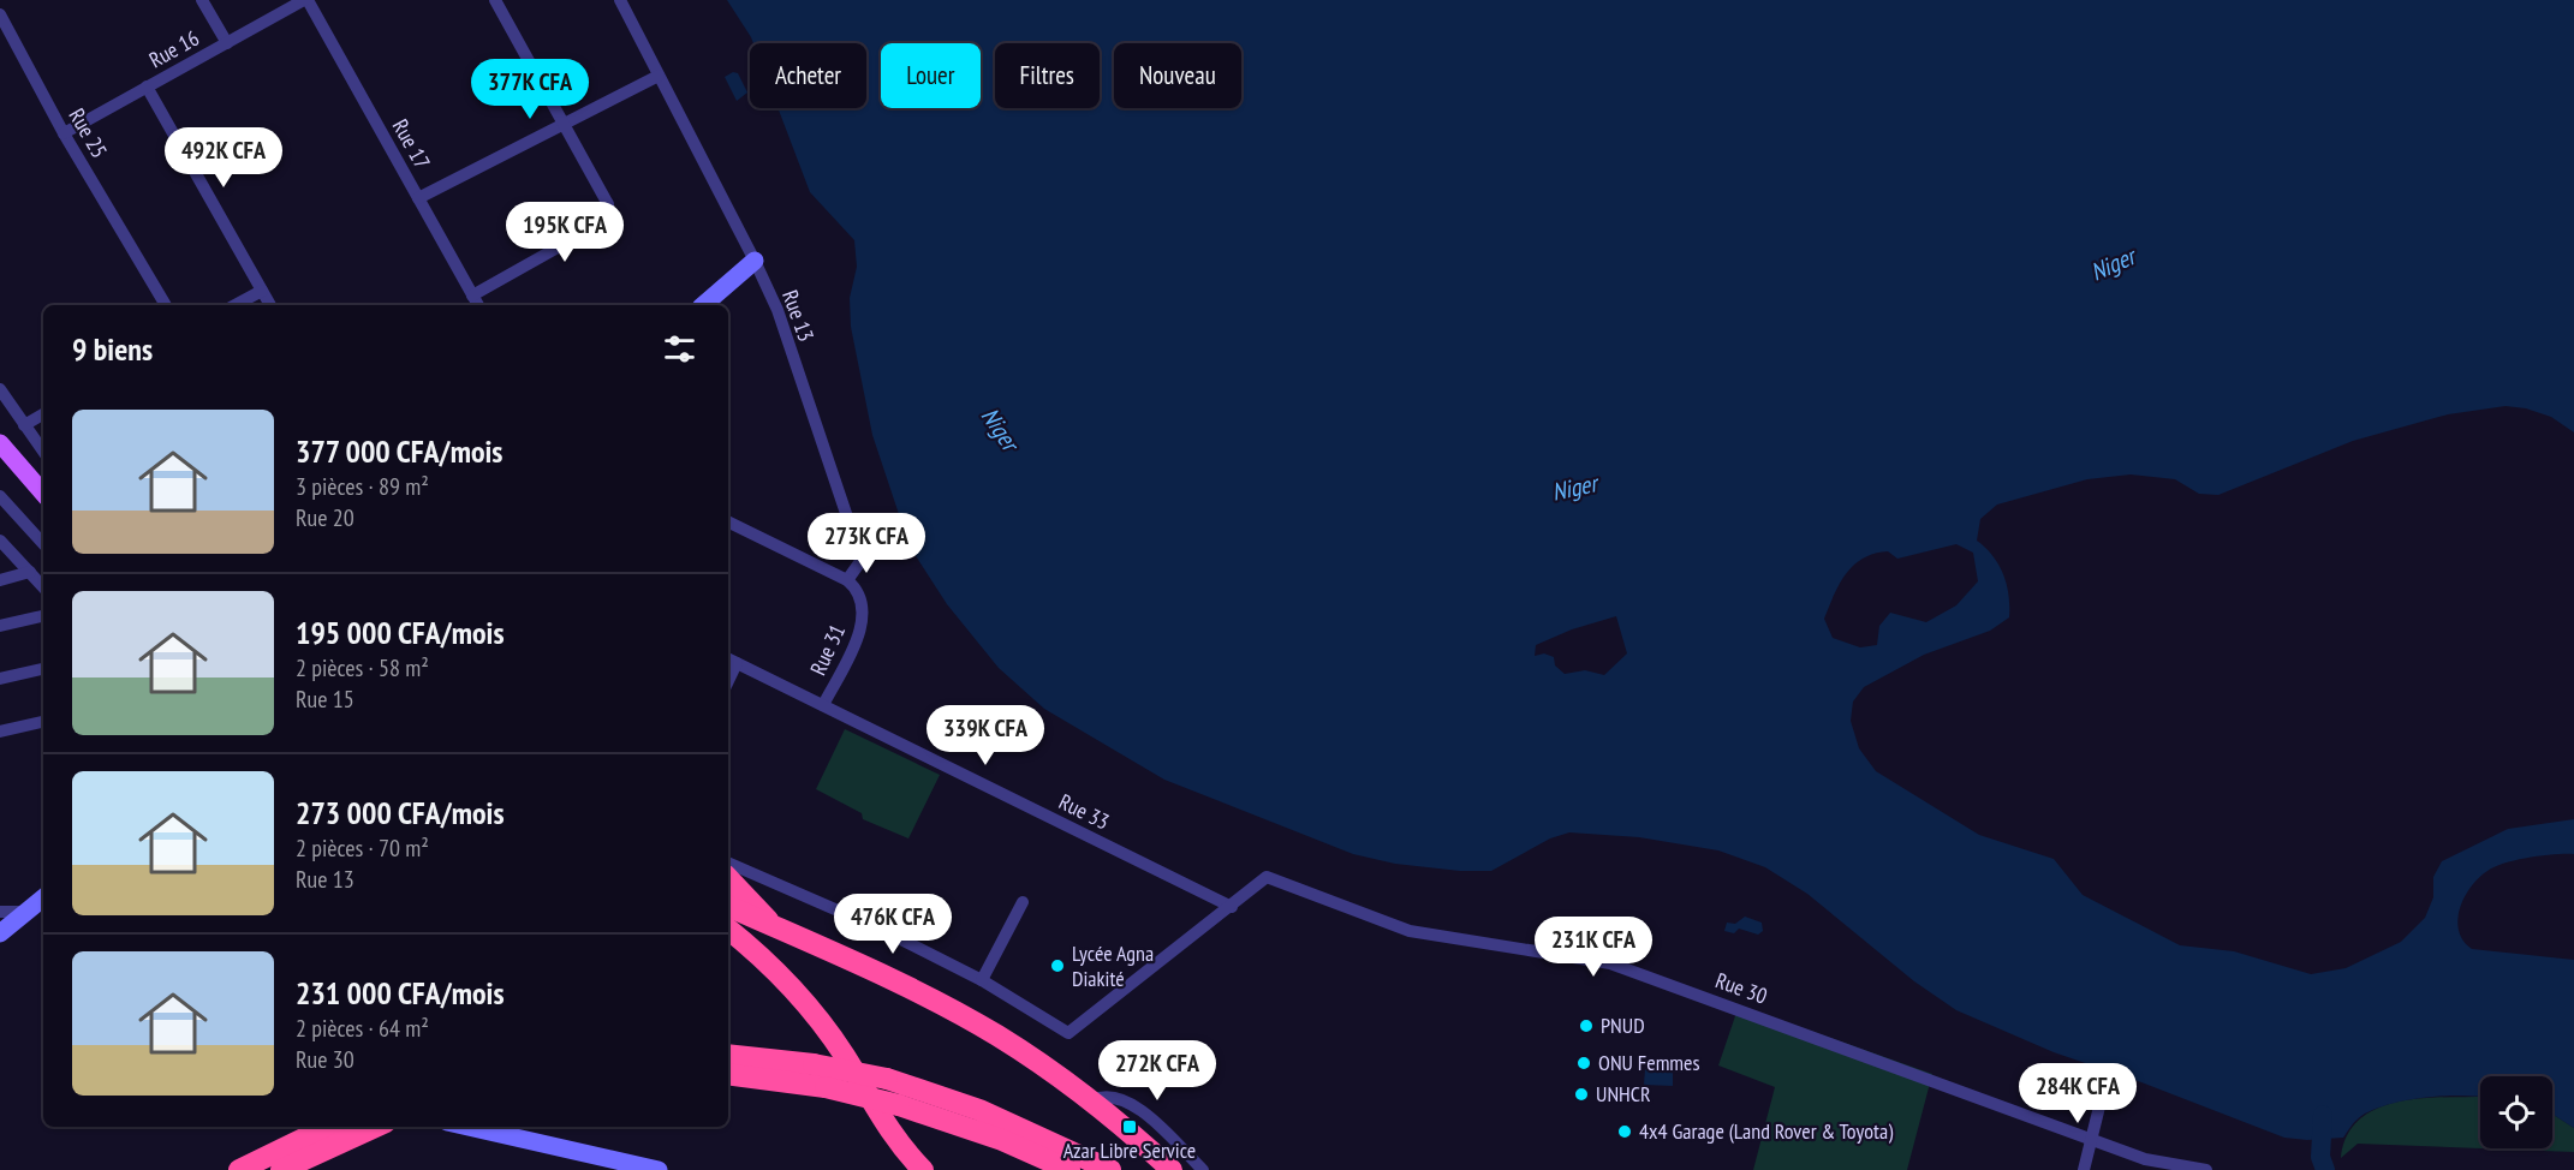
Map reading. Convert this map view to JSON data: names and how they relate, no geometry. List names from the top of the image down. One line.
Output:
{"streets":{"street":["Rue 16","Rue 25","Rue 17","Rue 13","Rue 31","Rue 33","Rue 30"]},"crossings":[["Rue 16","Rue 25"],["Rue 16","Rue 17"],["Rue 13","Rue 31"],["Rue 31","Rue 33"],["Rue 33","Rue 30"]],"water":["Niger"],"places":{"other":["Lycée Agna Diakité","PNUD","ONU Femmes","UNHCR","4x4 Garage (Land Rover & Toyota)"],"transit":["Azar Libre Service"]},"page":{"chip":["Acheter","Louer","Filtres","Nouveau"],"price":["377K CFA","492K CFA","195K CFA","273K CFA","339K CFA","476K CFA","231K CFA","272K CFA","284K CFA"],"heading":"9 biens","list":[{"name":"377 000 CFA/mois","note":"3 pièces · 89 m² · Rue 20"},{"name":"195 000 CFA/mois","note":"2 pièces · 58 m² · Rue 15"},{"name":"273 000 CFA/mois","note":"2 pièces · 70 m² · Rue 13"},{"name":"231 000 CFA/mois","note":"2 pièces · 64 m² · Rue 30"}]}}
